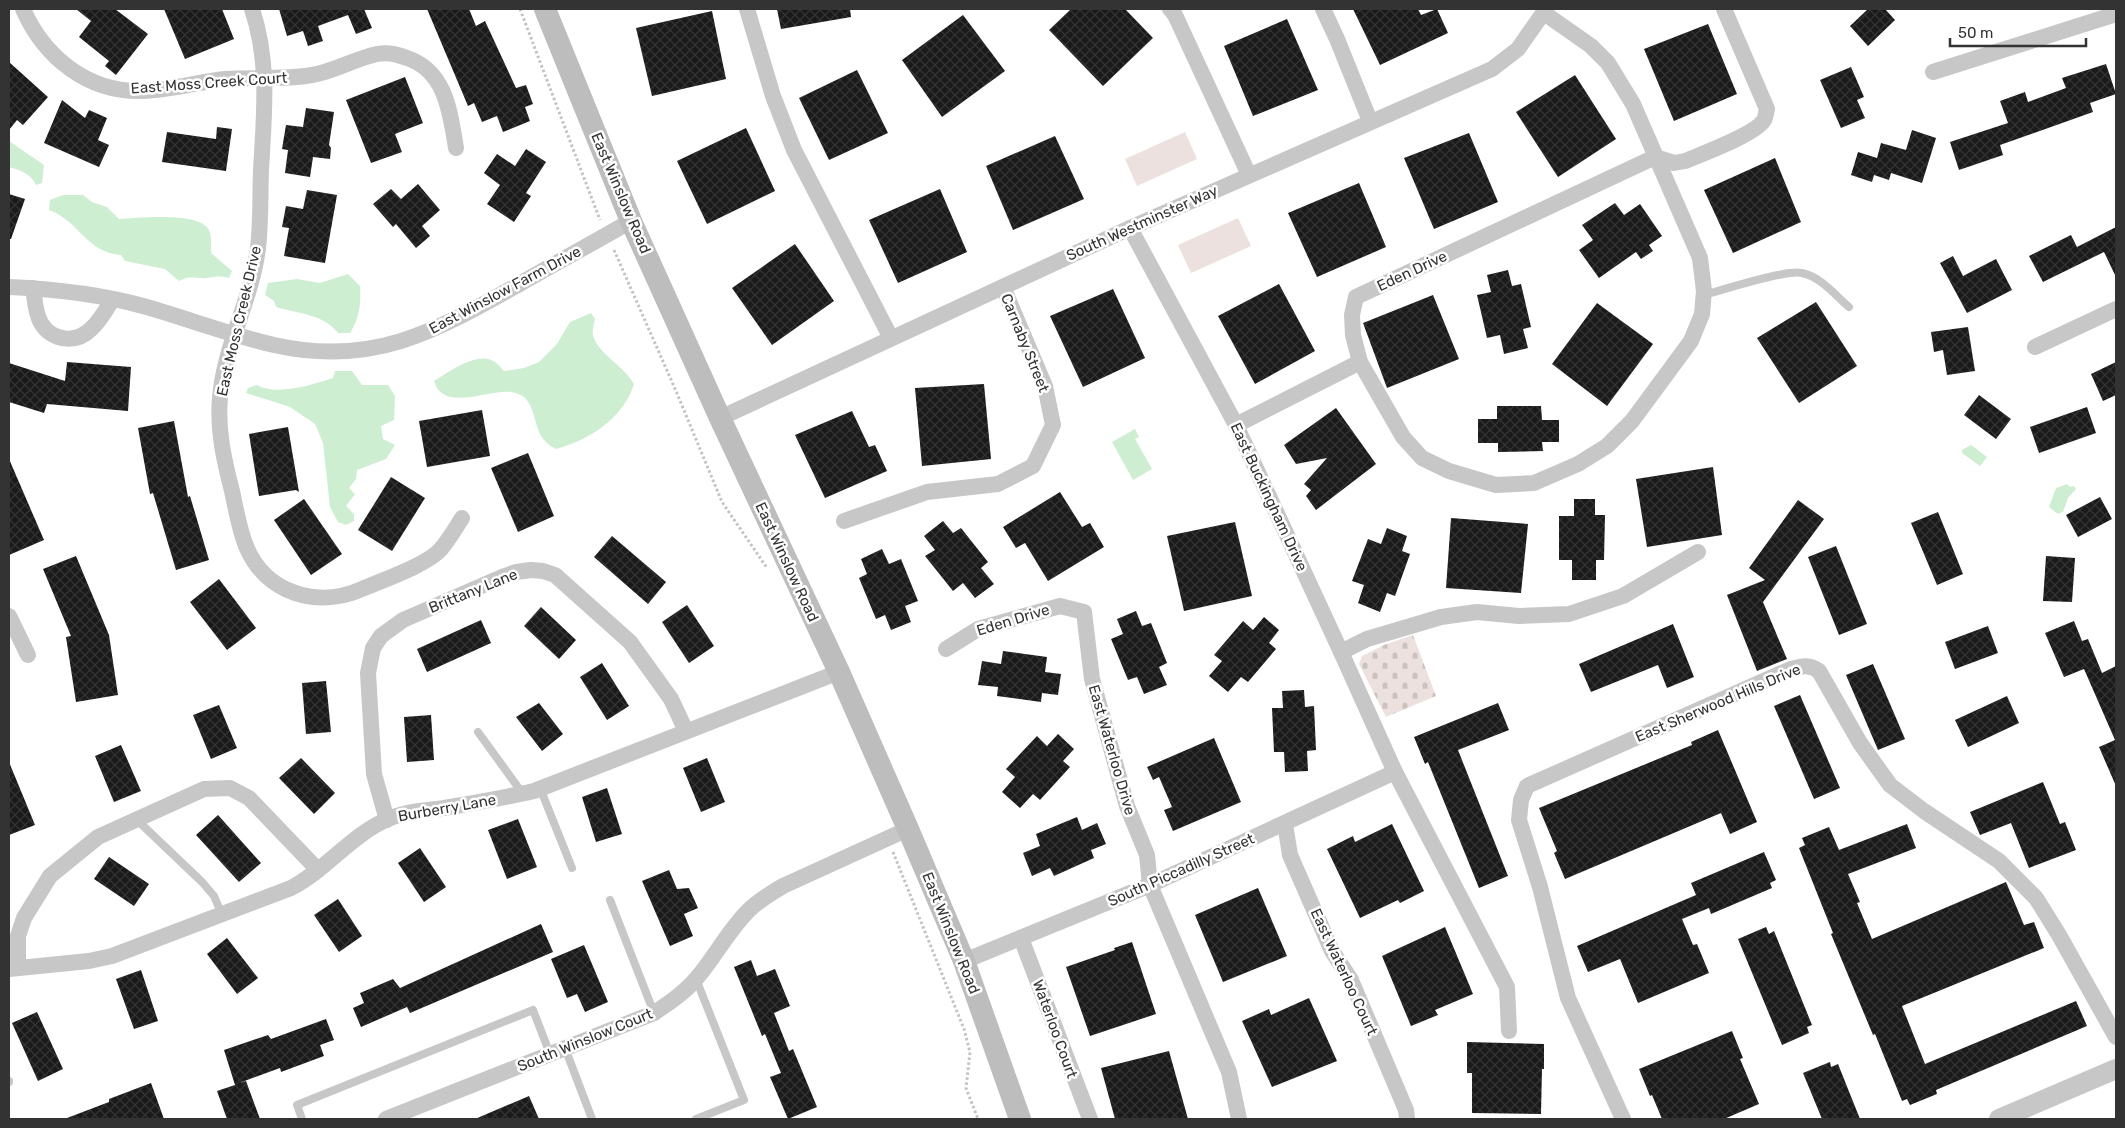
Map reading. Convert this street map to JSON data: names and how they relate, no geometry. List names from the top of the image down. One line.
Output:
{"streets":{"main road":["East Winslow Road"],"street":["East Moss Creek Court","South Westminster Way","Eden Drive","East Winslow Farm Drive","East Moss Creek Drive","Carnaby Street","East Buckingham Drive","Brittany Lane","East Sherwood Hills Drive","East Waterloo Drive","Burberry Lane","South Piccadilly Street","East Waterloo Court","Waterloo Court","South Winslow Court"]},"crossings":[["East Moss Creek Court","East Moss Creek Drive"],["East Winslow Road","South Westminster Way"],["East Winslow Road","East Winslow Farm Drive"],["East Winslow Road","Burberry Lane"],["East Winslow Road","South Piccadilly Street"],["East Winslow Road","South Winslow Court"],["South Westminster Way","Carnaby Street"],["South Westminster Way","East Buckingham Drive"],["Eden Drive","East Waterloo Drive"],["East Winslow Farm Drive","East Moss Creek Drive"],["East Buckingham Drive","South Piccadilly Street"],["Brittany Lane","Burberry Lane"],["East Waterloo Drive","South Piccadilly Street"],["South Piccadilly Street","East Waterloo Court"],["South Piccadilly Street","Waterloo Court"]],"scale_bar":"50 m"}
